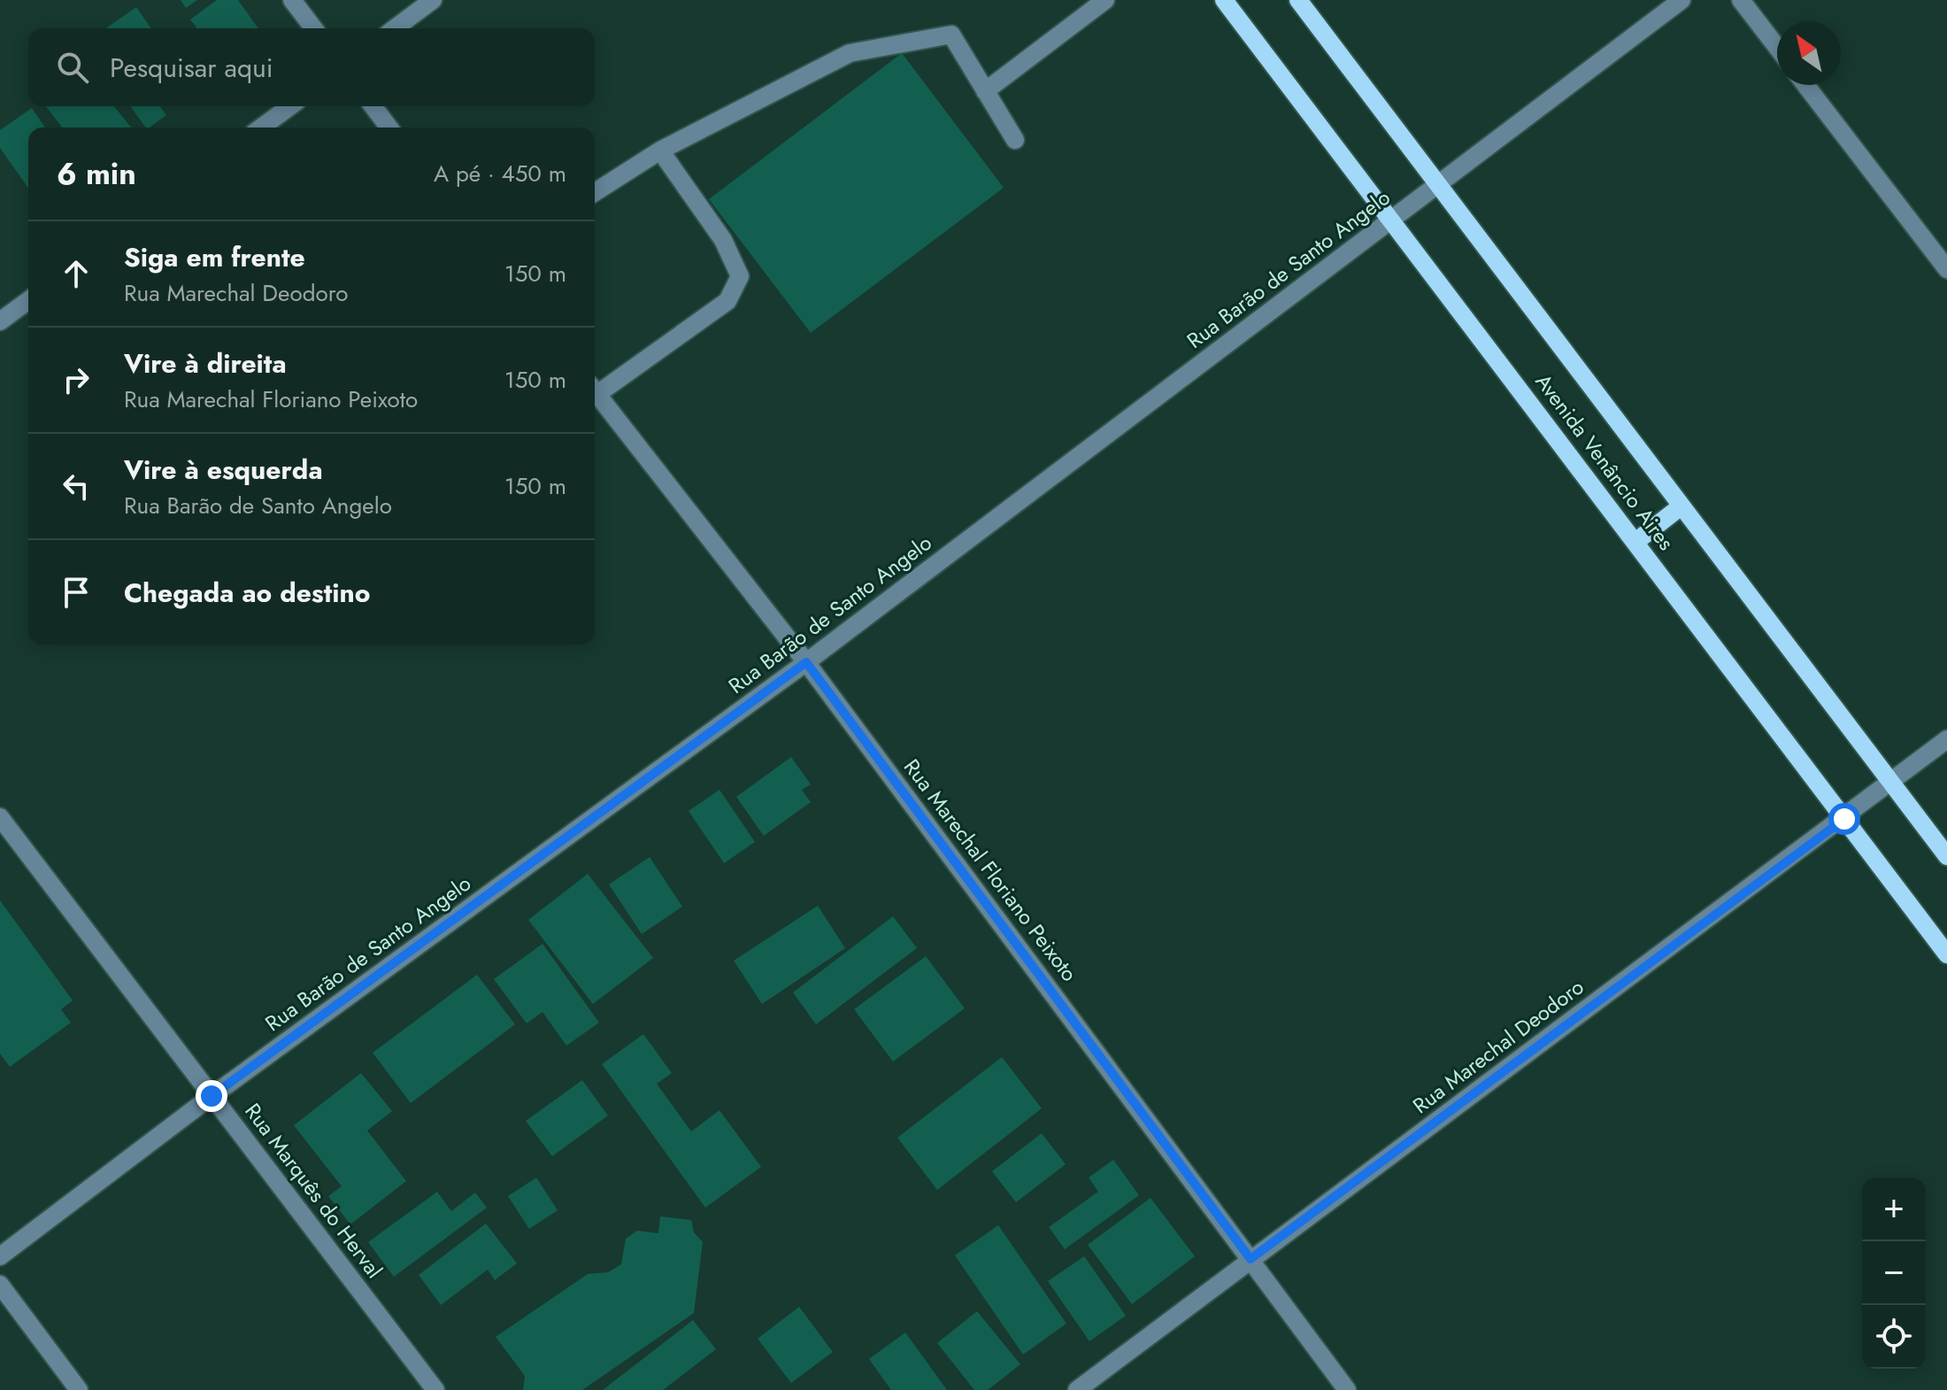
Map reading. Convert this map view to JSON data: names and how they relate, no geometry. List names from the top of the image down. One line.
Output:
{"streets":{"main road":["Avenida Venâncio Aires"],"street":["Rua Barão de Santo Angelo","Rua Marechal Floriano Peixoto","Rua Marechal Deodoro","Rua Marquês do Herval"]},"crossings":[["Rua Barão de Santo Angelo","Avenida Venâncio Aires"],["Rua Barão de Santo Angelo","Rua Marechal Floriano Peixoto"],["Rua Barão de Santo Angelo","Rua Marquês do Herval"],["Avenida Venâncio Aires","Rua Marechal Deodoro"],["Rua Marechal Floriano Peixoto","Rua Marechal Deodoro"]],"north":"top left","page":{"search":"Pesquisar aqui","heading":["6 min","A pé · 450 m"],"list":[["Siga em frente","Rua Marechal Deodoro","150 m"],["Vire à direita","Rua Marechal Floriano Peixoto","150 m"],["Vire à esquerda","Rua Barão de Santo Angelo","150 m"],"Chegada ao destino"],"map_buttons":["+","−"]}}
